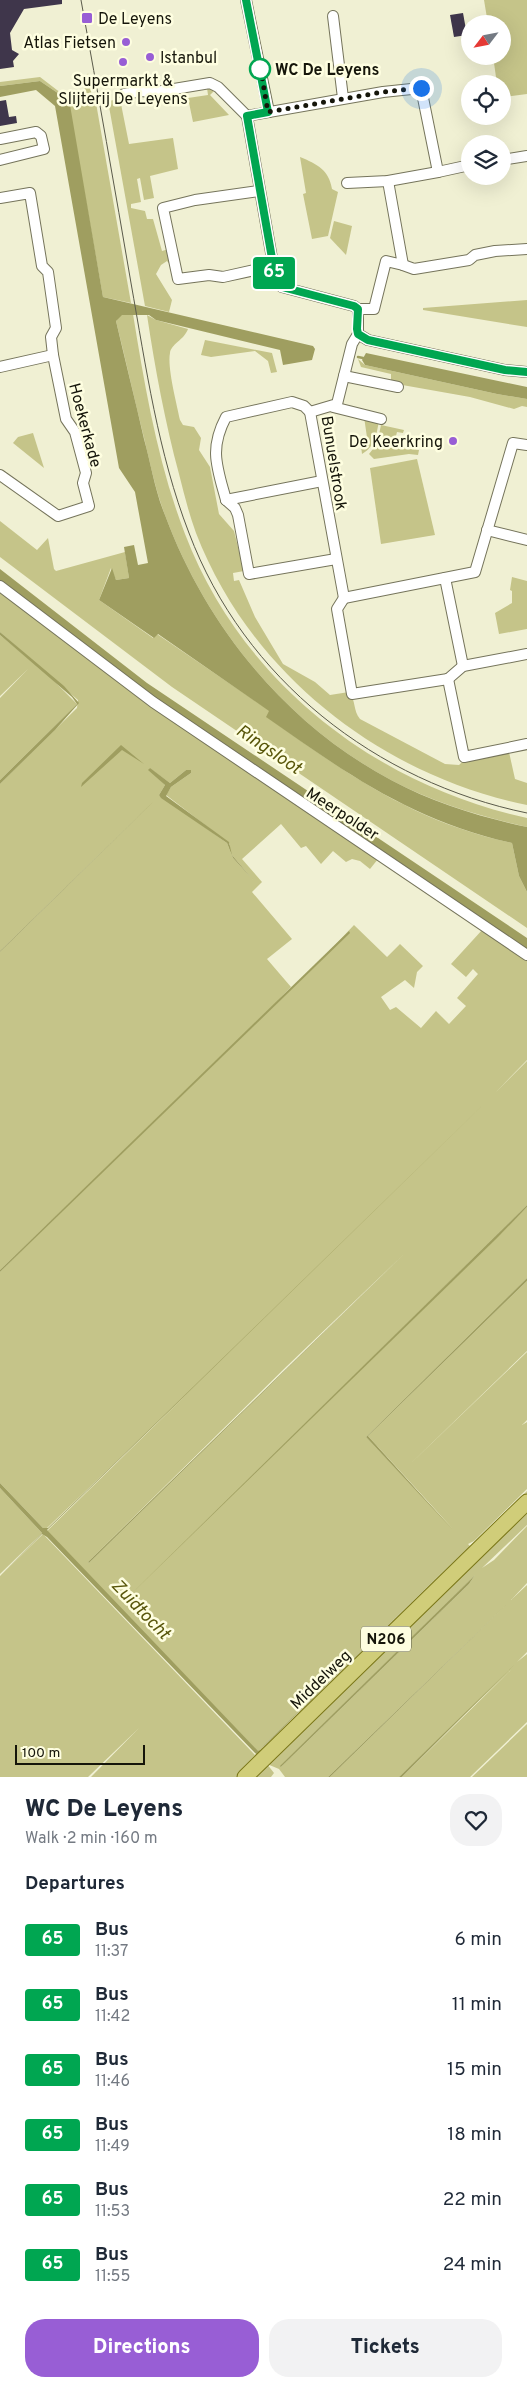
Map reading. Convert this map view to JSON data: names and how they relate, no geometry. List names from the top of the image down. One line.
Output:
{"streets":{"main road":["N206","Middelweg"],"street":["Hoekerkade","Bunuelstrook","Meerpolder"]},"water":["Ringsloot","Zuidtocht"],"places":{"transit":["De Leyens"],"other":["Atlas Fietsen","Istanbul","Supermarkt & Slijterij De Leyens","WC De Leyens","De Keerkring"]},"lines":["bus line 65"],"scale_bar":"100 m","north":"bottom left","page":{"on_map":"65","scale":"100 m","heading":[["WC De Leyens","Walk · 2 min · 160 m"],"Departures"],"list":[{"mark":"65","name":"Bus","note":"11:37","value":"6 min"},{"mark":"65","name":"Bus","note":"11:42","value":"11 min"},{"mark":"65","name":"Bus","note":"11:46","value":"15 min"},{"mark":"65","name":"Bus","note":"11:49","value":"18 min"},{"mark":"65","name":"Bus","note":"11:53","value":"22 min"},{"mark":"65","name":"Bus","note":"11:55","value":"24 min"}],"buttons":["Directions","Tickets"]}}
